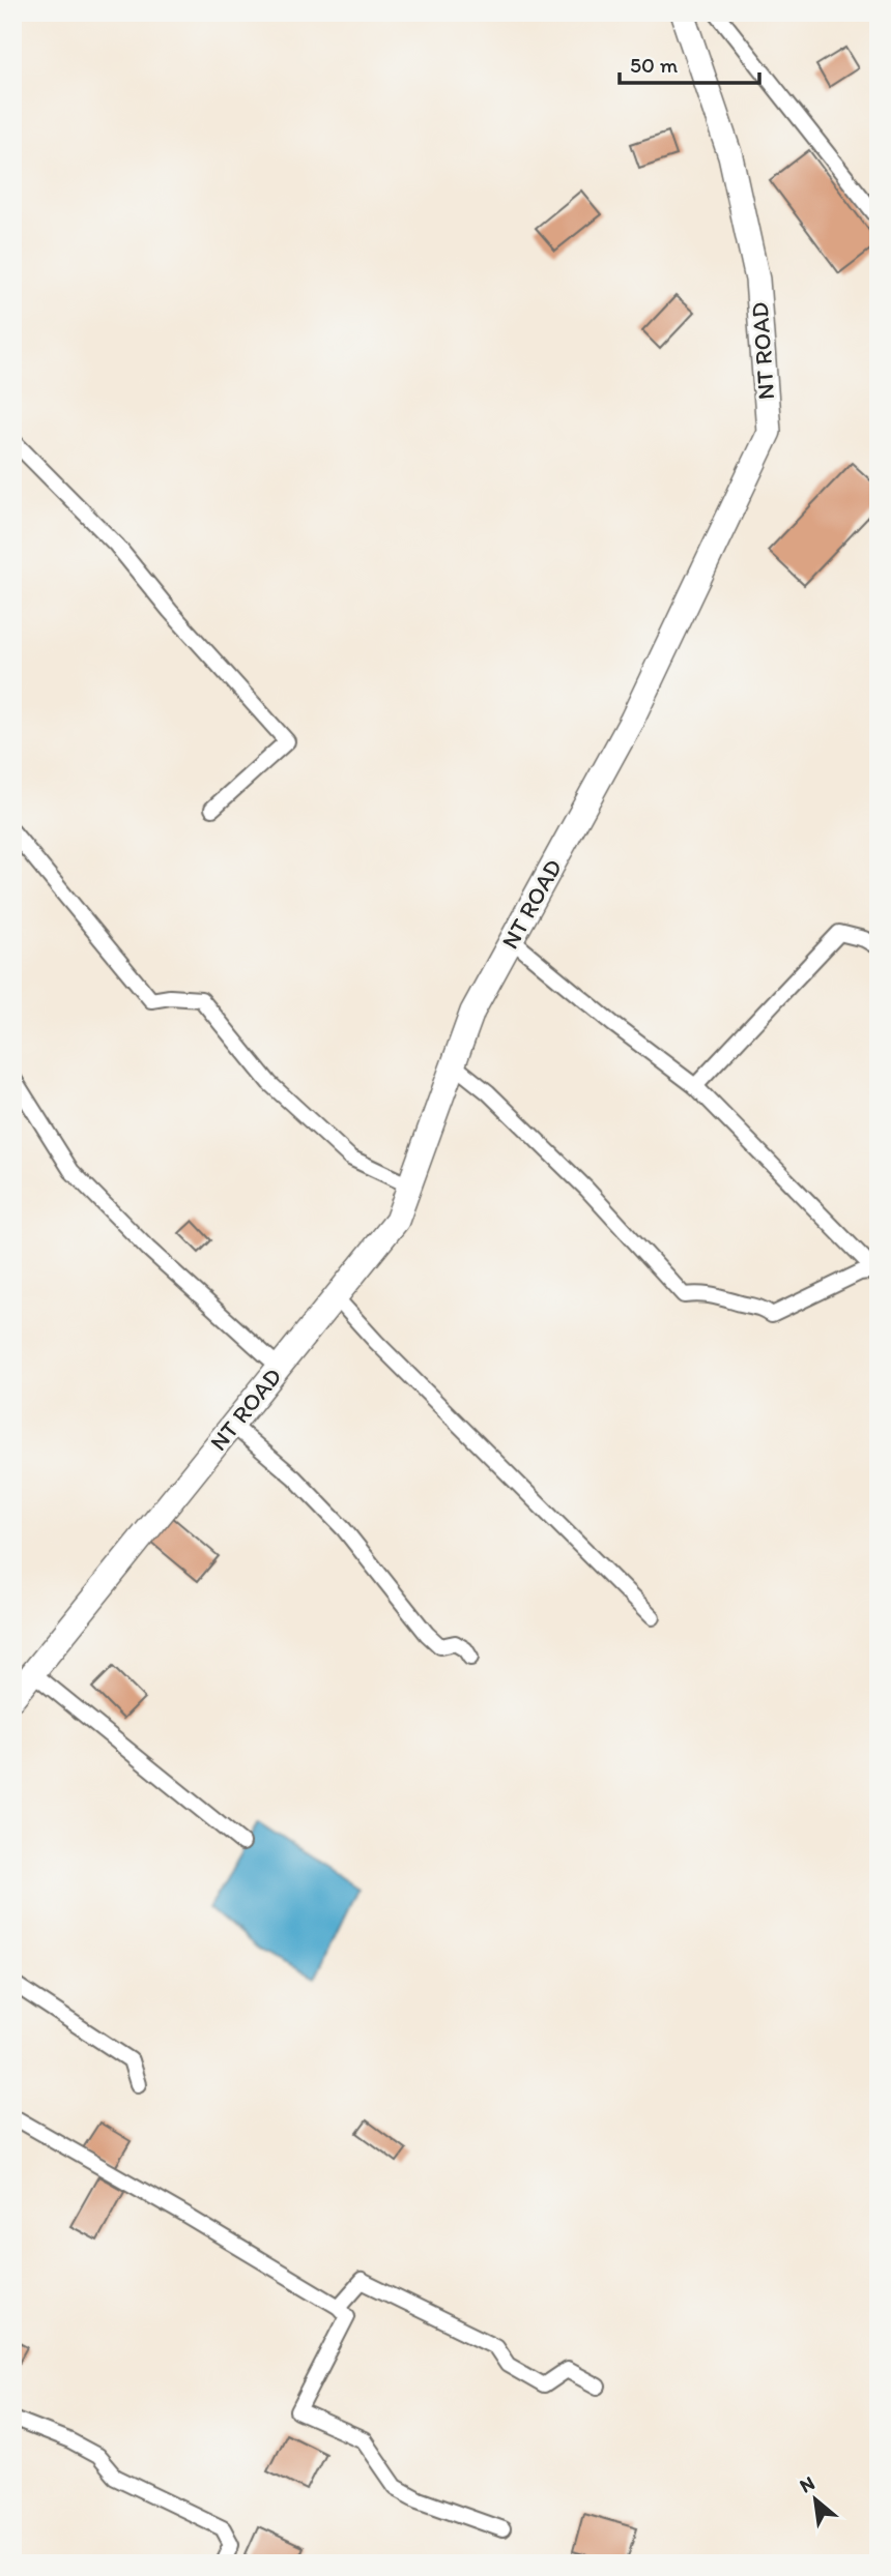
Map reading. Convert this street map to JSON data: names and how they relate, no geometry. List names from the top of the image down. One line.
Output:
{"streets":{"main road":["NT ROAD"]},"scale_bar":"50 m","north":"top left"}
